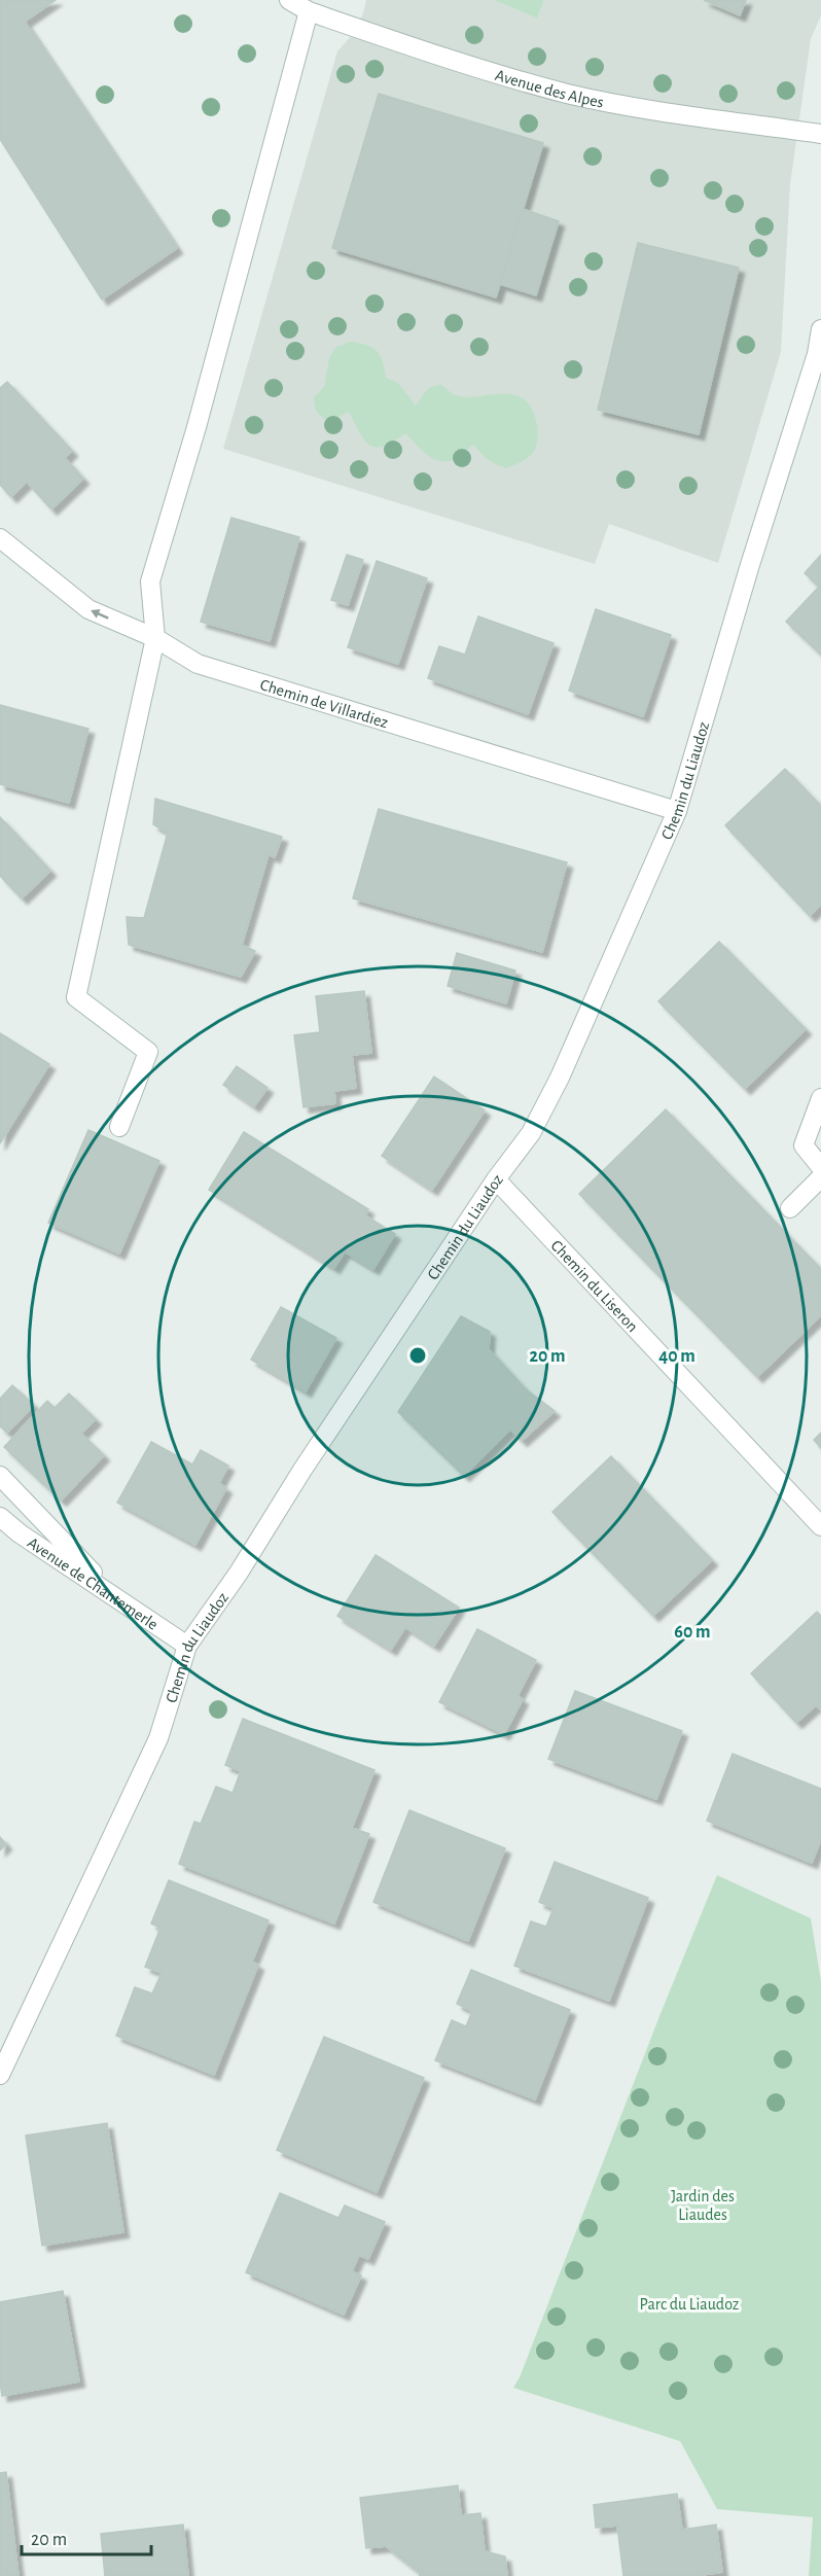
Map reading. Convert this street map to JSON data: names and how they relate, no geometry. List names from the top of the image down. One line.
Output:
{"streets":{"street":["Avenue des Alpes","Chemin de Villardiez","Chemin du Liaudoz","Chemin du Liseron","Avenue de Chantemerle"]},"crossings":[["Chemin de Villardiez","Chemin du Liaudoz"],["Chemin du Liaudoz","Chemin du Liseron"],["Chemin du Liaudoz","Avenue de Chantemerle"]],"parks":["Jardin des Liaudes","Parc du Liaudoz"],"scale_bar":"20 m","rings":["20 m","40 m","60 m"]}
